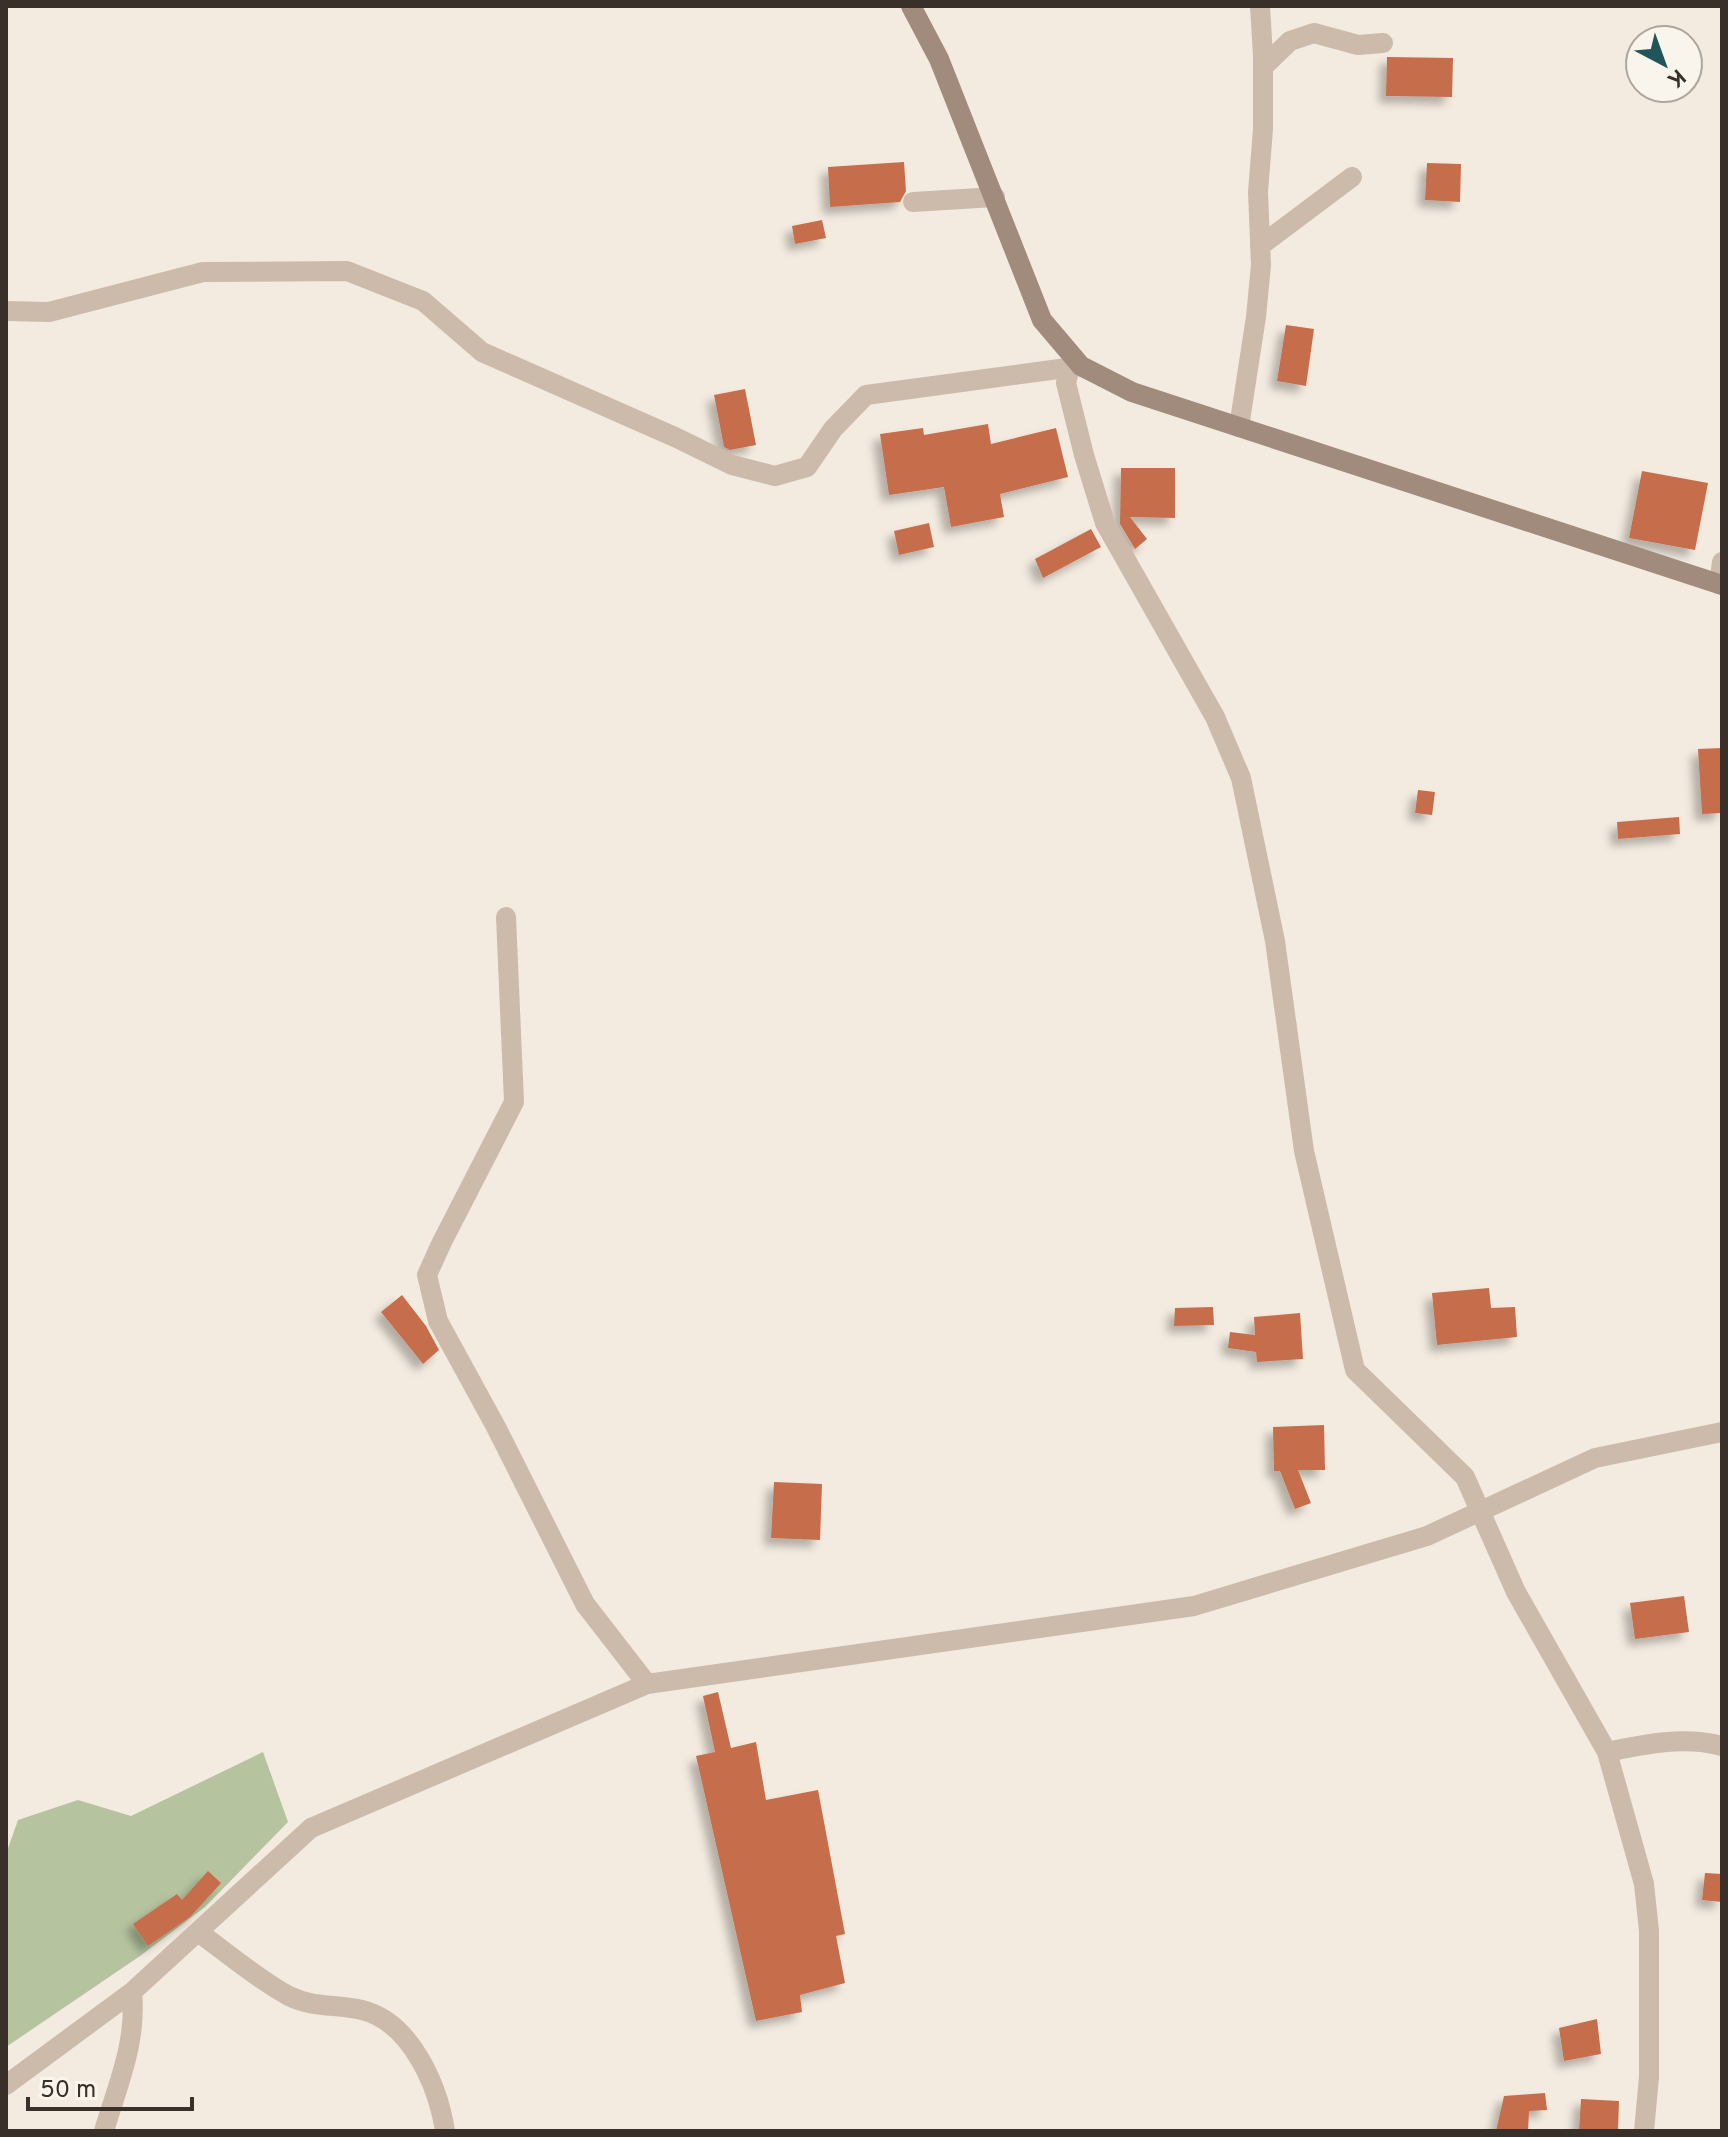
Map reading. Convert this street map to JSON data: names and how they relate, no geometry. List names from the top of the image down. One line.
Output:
{"scale_bar":"50 m","north":"bottom right"}
